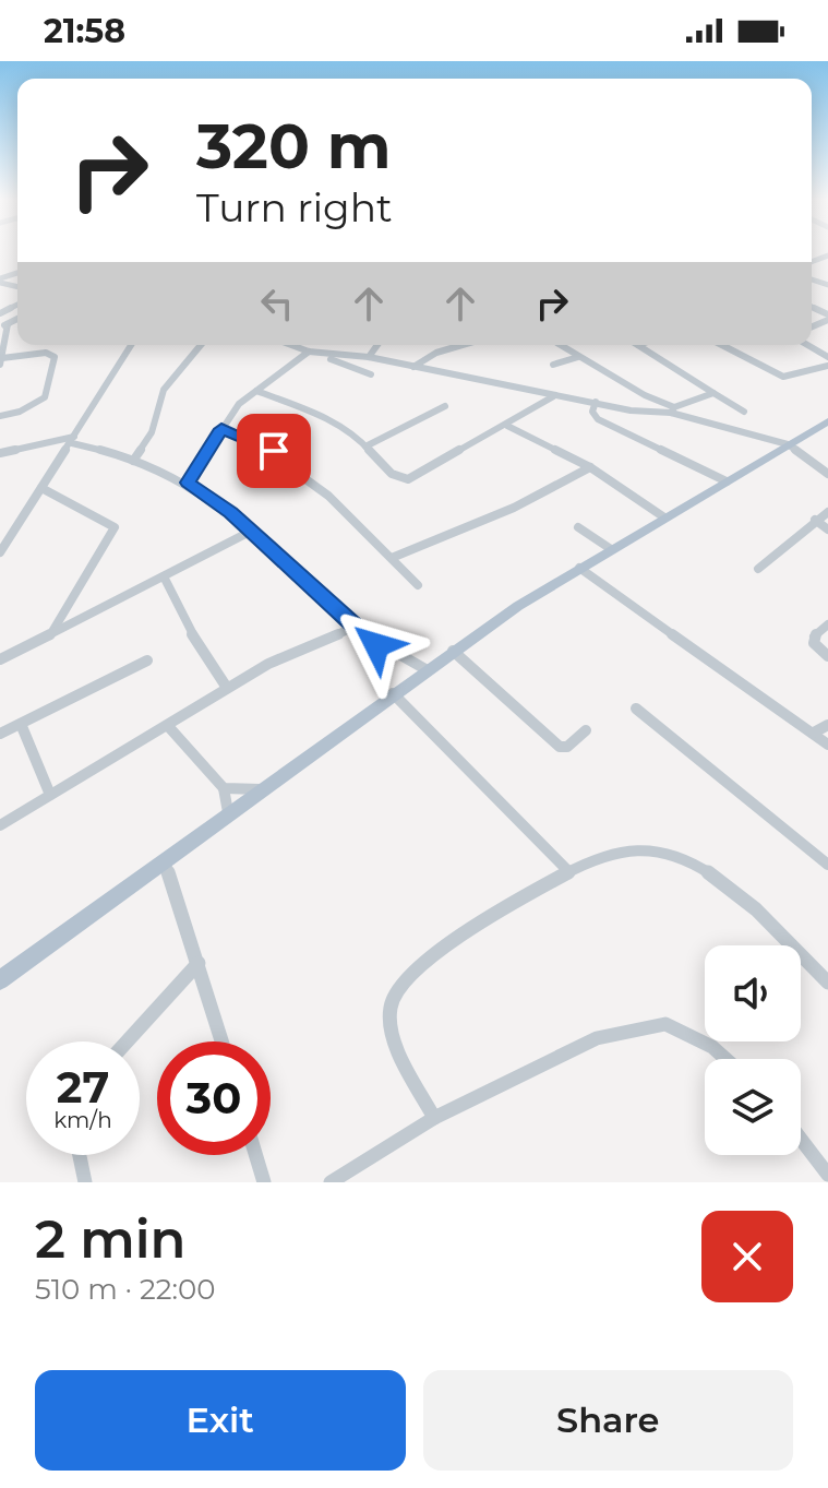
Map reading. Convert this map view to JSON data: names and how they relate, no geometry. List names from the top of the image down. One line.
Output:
{"page":{"status":"21:58","turn":["320 m","Turn right"],"speed":"27 km/h","limit":"30","heading":["2 min","510 m · 22:00"],"buttons":["Exit","Share"]}}
